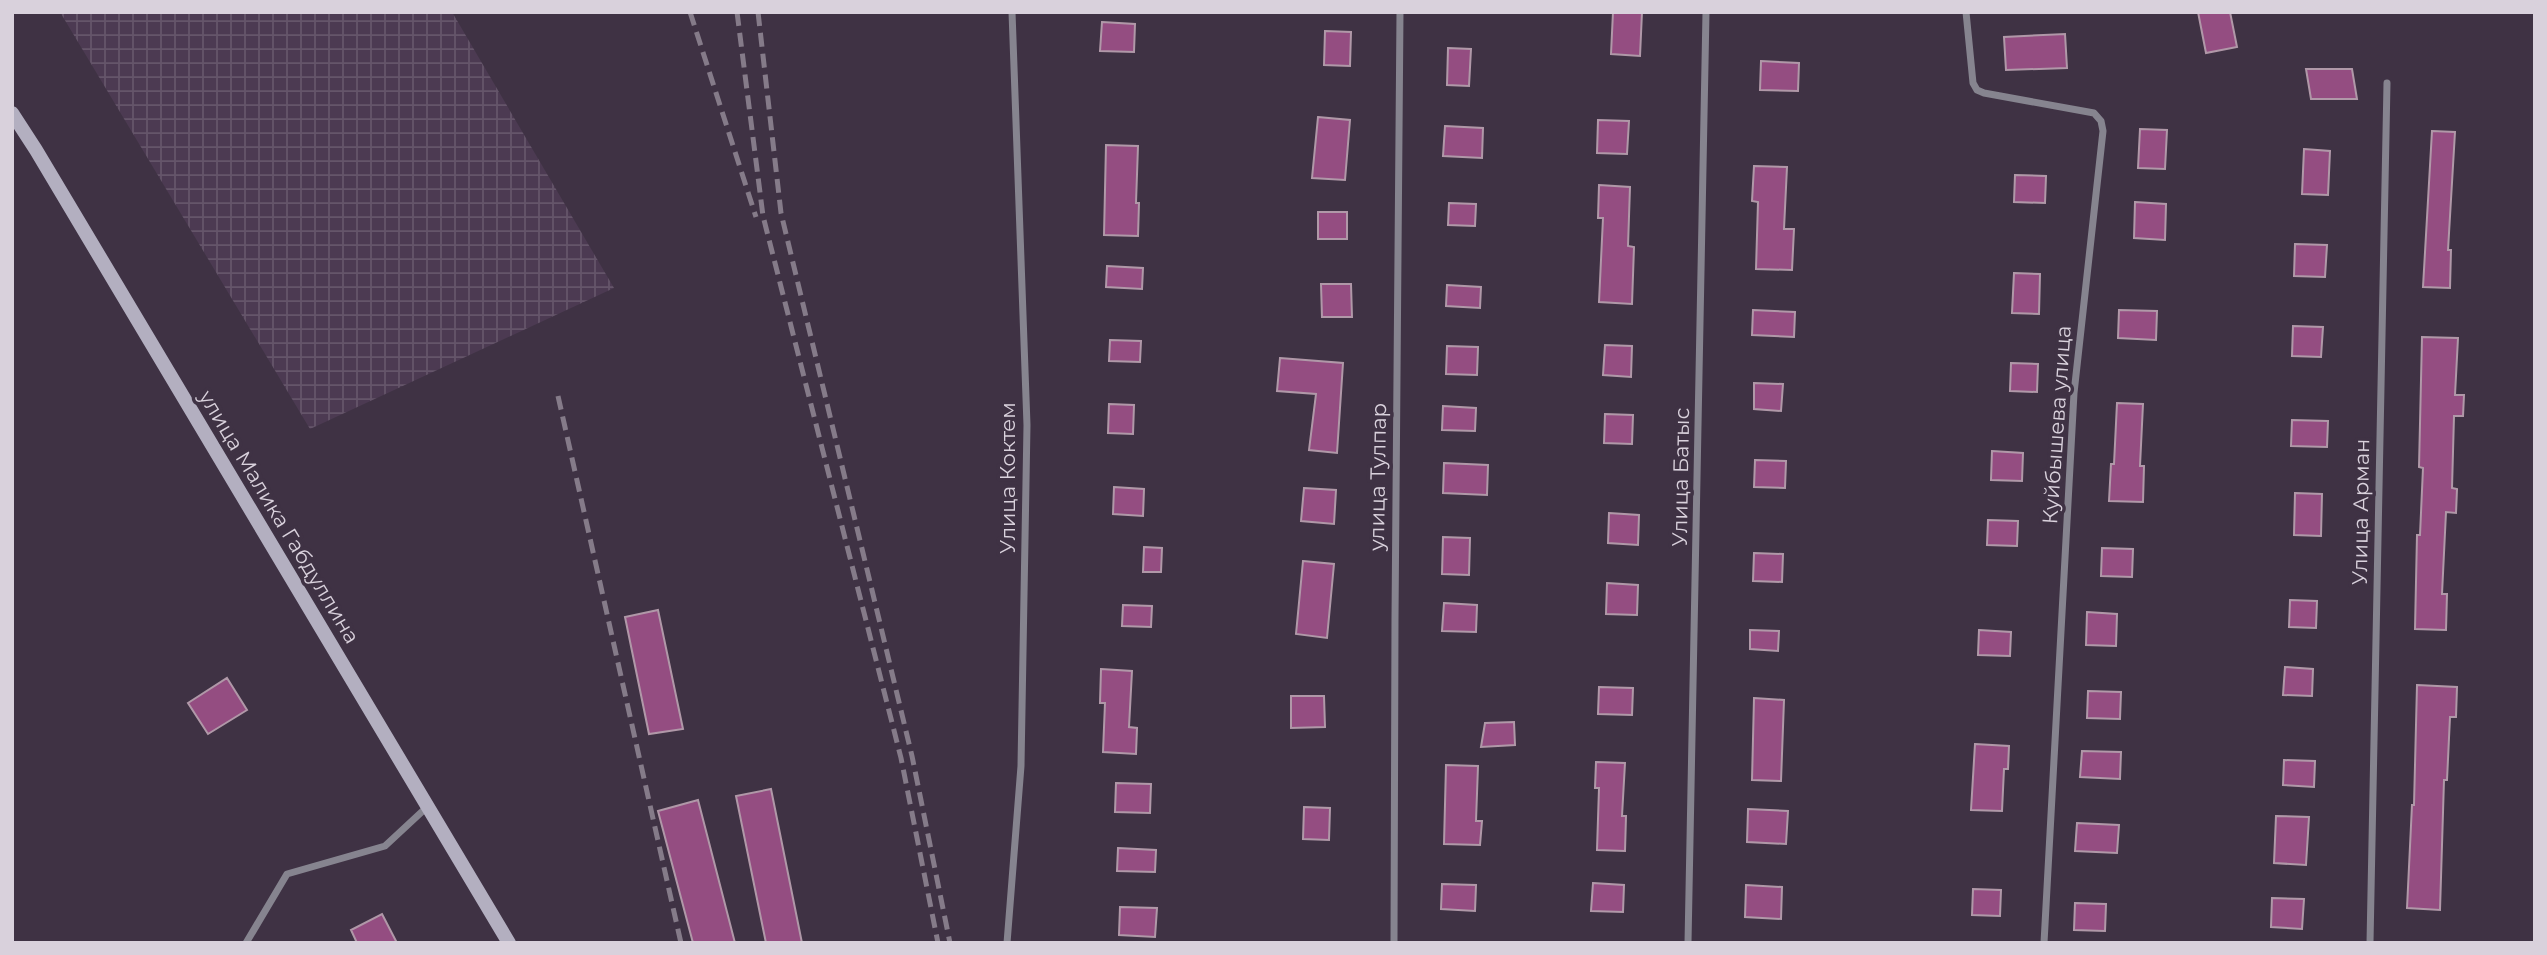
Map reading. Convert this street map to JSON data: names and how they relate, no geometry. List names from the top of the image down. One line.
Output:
{"streets":{"main road":["улица Малика Габдуллина"],"street":["Куйбышева улица","улица Тулпар","Улица Батыс","Улица Коктем","Улица Арман"]}}
